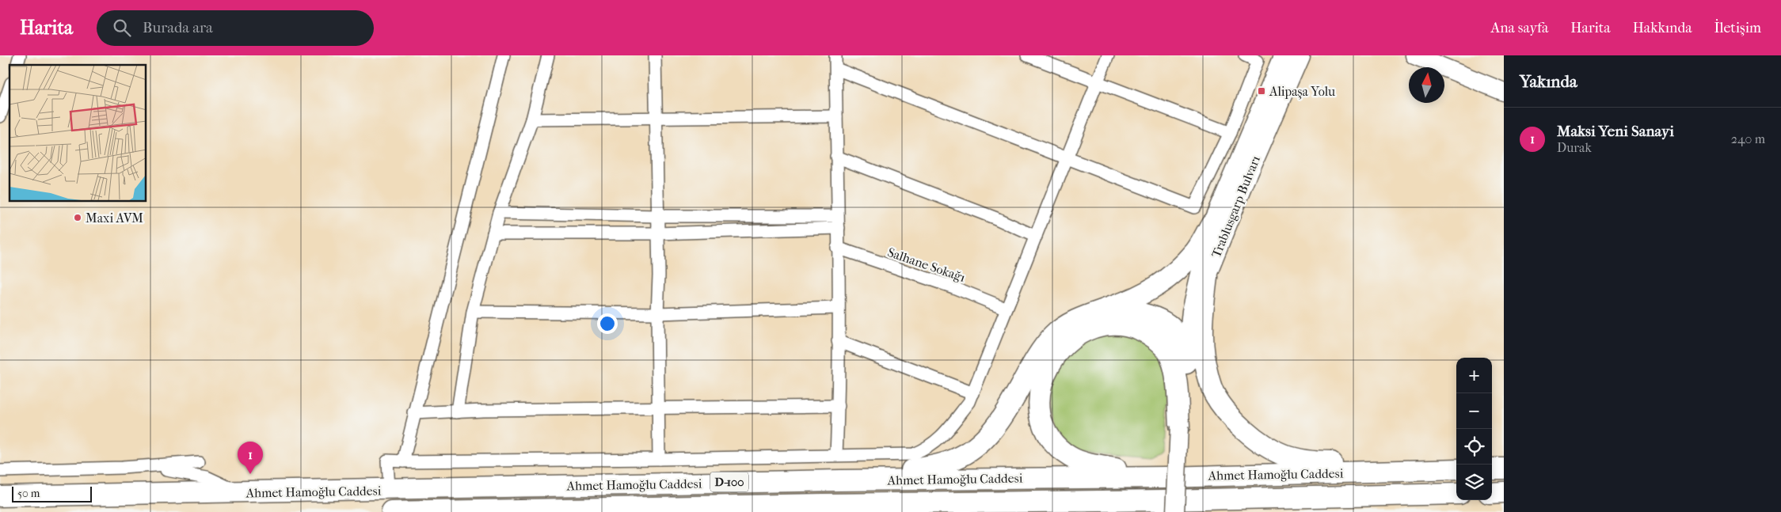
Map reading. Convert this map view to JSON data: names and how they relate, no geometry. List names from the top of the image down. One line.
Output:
{"streets":{"highway":["Ahmet Hamoğlu Caddesi","D-100"],"main road":["Trablusgarp Bulvarı"],"street":["Salhane Sokağı"]},"crossings":[["Trablusgarp Bulvarı","Ahmet Hamoğlu Caddesi"]],"places":{"transit":["Alipaşa Yolu"],"other":["Maxi AVM"]},"scale_bar":"50 m","north":"top","page":{"header":"Harita","search":"Burada ara","nav":["Ana sayfa","Harita","Hakkında","İletişim"],"heading":"Yakında","list":[{"mark":"1","name":"Maksi Yeni Sanayi","note":"Durak","value":"240 m"}],"map_buttons":["+","−"],"pins":"1","scale":"50 m"}}
